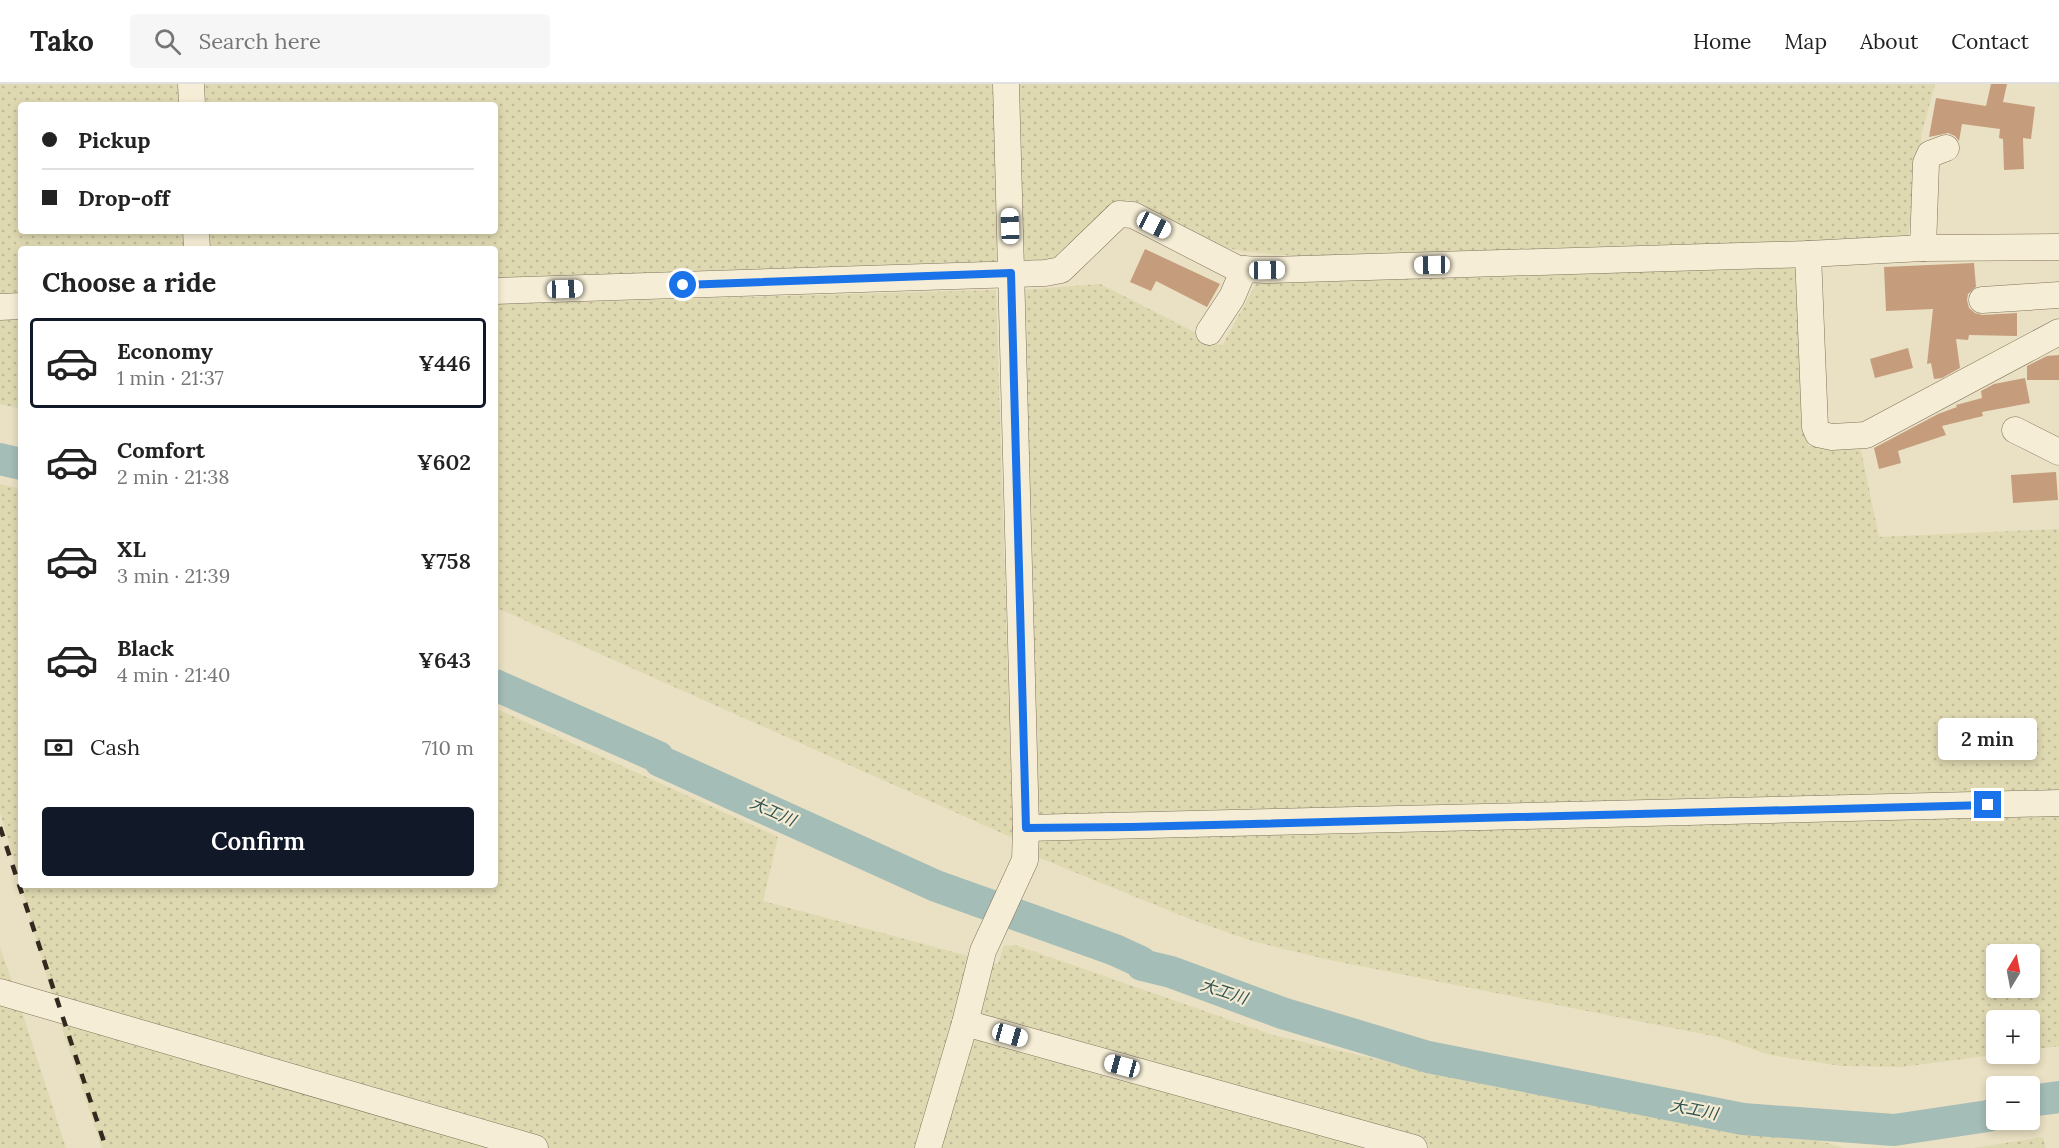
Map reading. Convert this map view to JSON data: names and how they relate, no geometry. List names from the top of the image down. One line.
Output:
{"water":["大工川"],"north":"top","page":{"header":"Tako","search":"Search here","nav":["Home","Map","About","Contact"],"banner":["Pickup","Drop-off"],"heading":"Choose a ride","list":[{"name":"Economy","note":"1 min · 21:37","value":"¥446"},{"name":"Comfort","note":"2 min · 21:38","value":"¥602"},{"name":"XL","note":"3 min · 21:39","value":"¥758"},{"name":"Black","note":"4 min · 21:40","value":"¥643"}],"pay":["Cash","710 m"],"bubble":"2 min","buttons":"Confirm","map_buttons":["+","−"]}}
